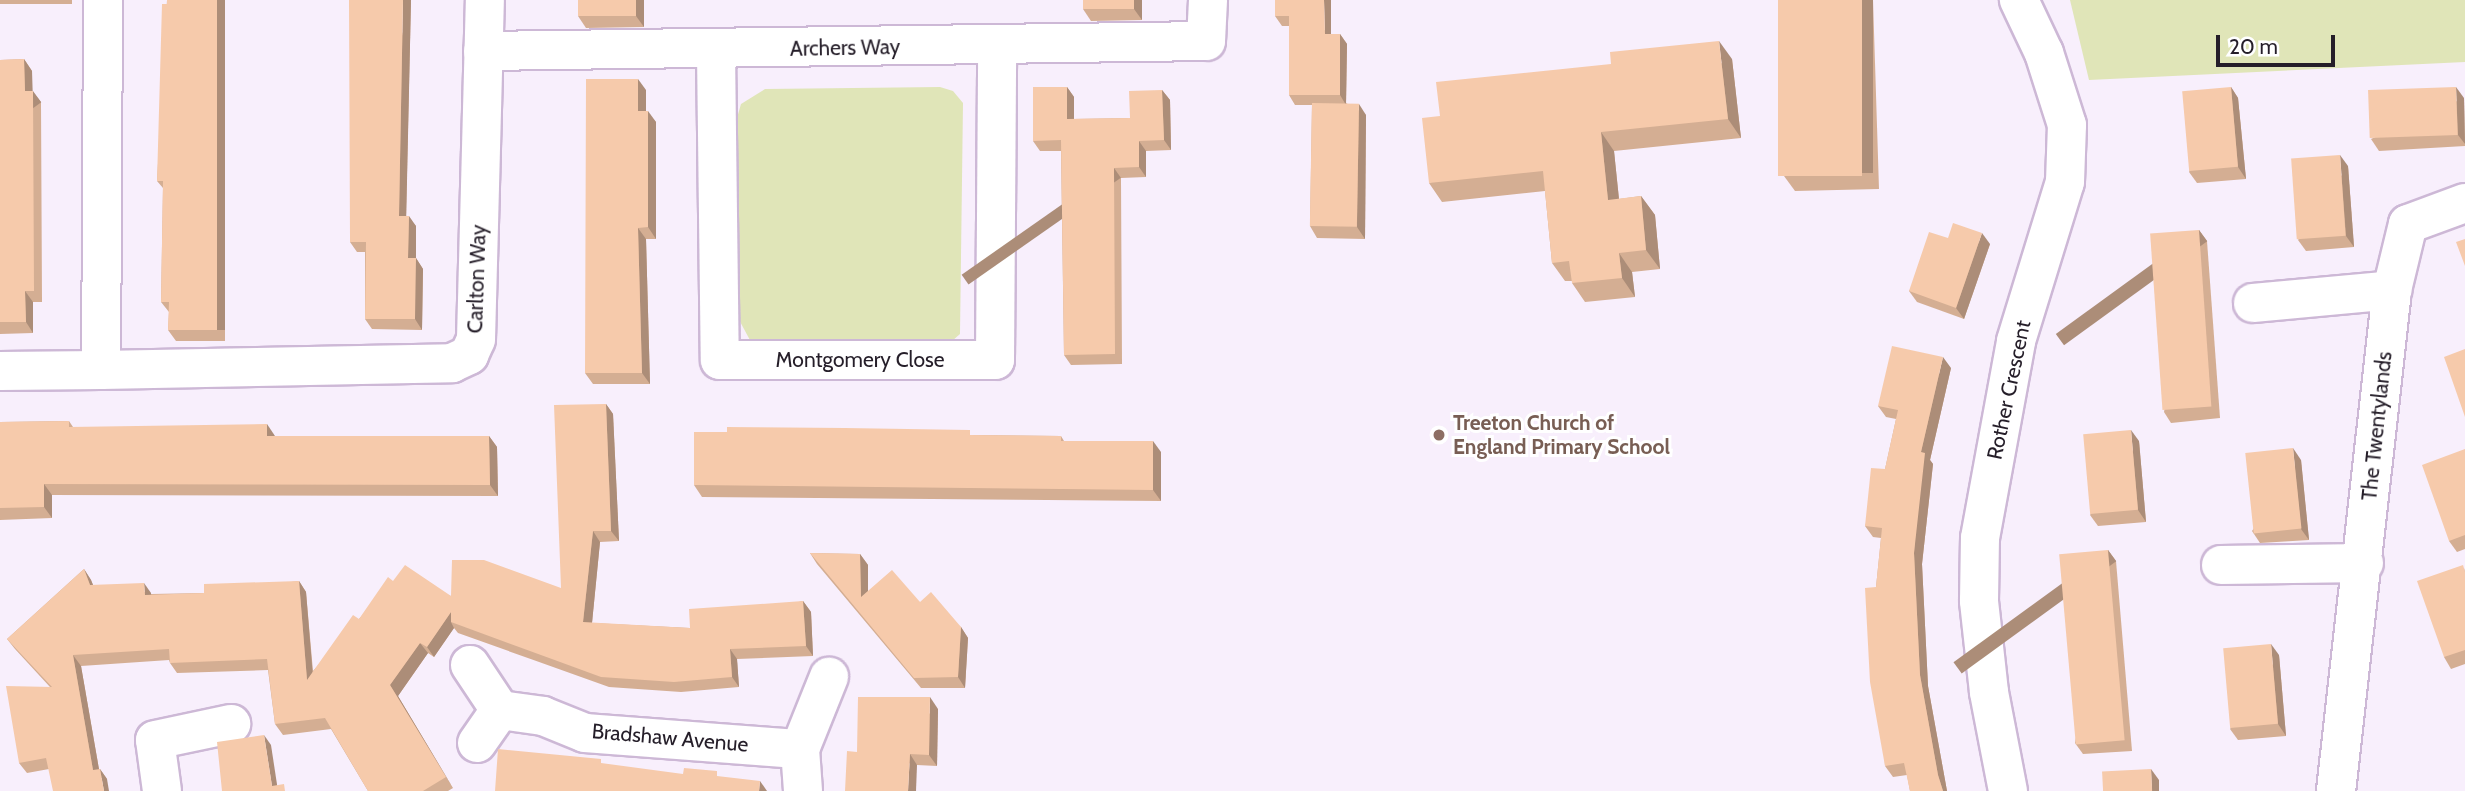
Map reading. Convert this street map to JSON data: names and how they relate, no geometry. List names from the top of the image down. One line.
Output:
{"streets":{"street":["Archers Way","Carlton Way","Montgomery Close","Rother Crescent","The Twentylands","Bradshaw Avenue"]},"crossings":[["Archers Way","Carlton Way"],["Archers Way","Montgomery Close"]],"places":["Treeton Church of England Primary School"],"scale_bar":"20 m"}
